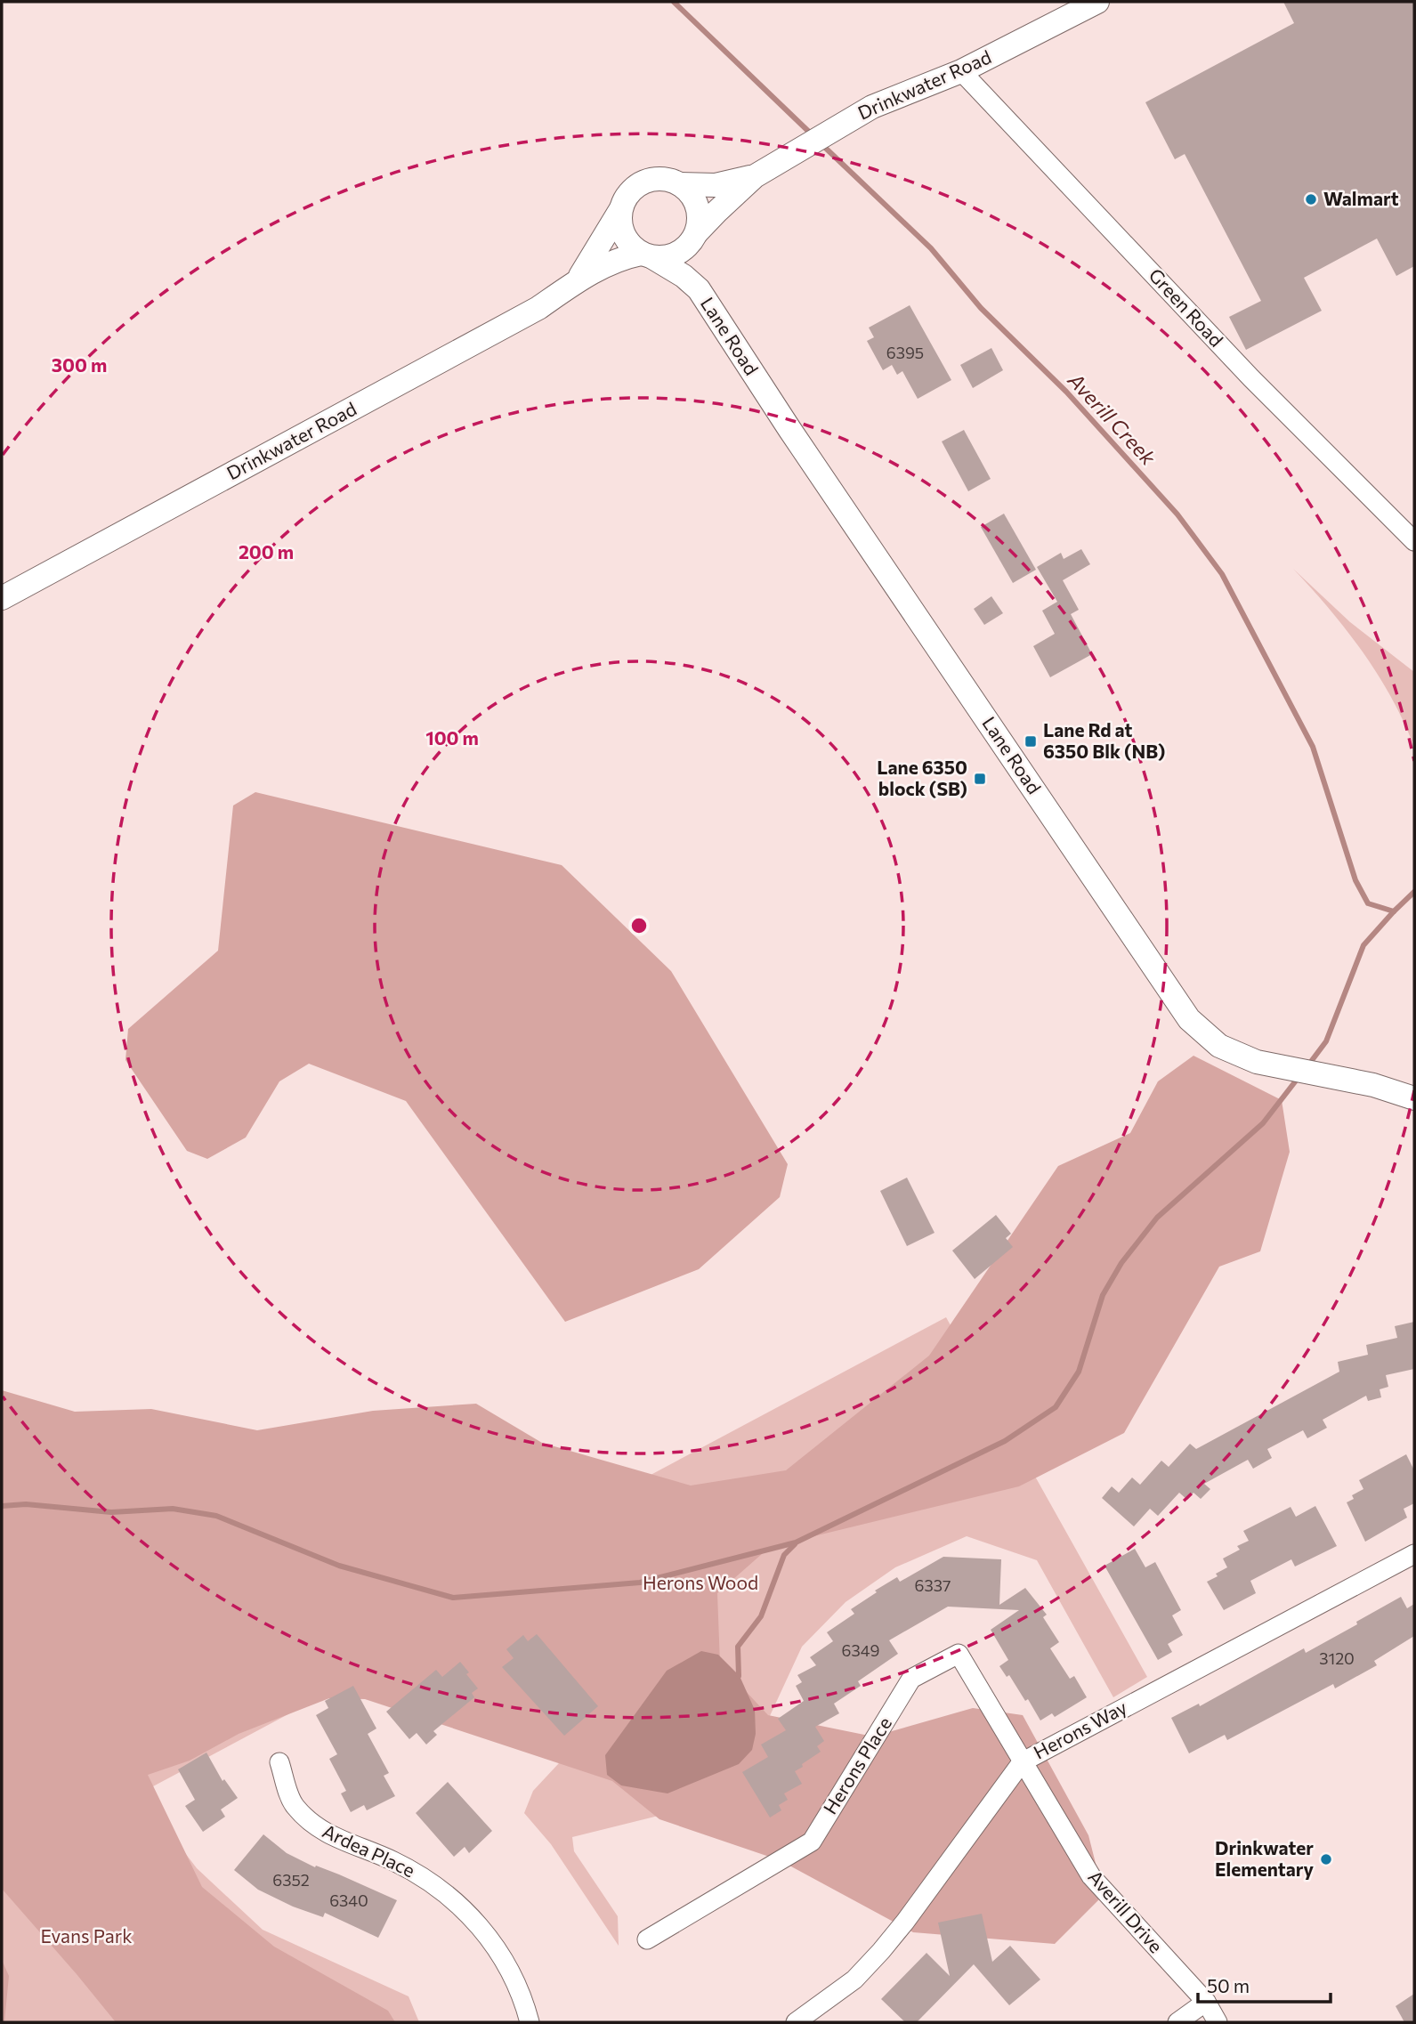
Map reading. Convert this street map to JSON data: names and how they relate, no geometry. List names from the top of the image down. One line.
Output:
{"streets":{"street":["Drinkwater Road","Green Road","Lane Road","Herons Way","Herons Place","Ardea Place","Averill Drive"]},"crossings":[["Drinkwater Road","Green Road"],["Drinkwater Road","Lane Road"],["Herons Way","Herons Place"],["Herons Way","Averill Drive"],["Herons Place","Averill Drive"]],"water":["Averill Creek"],"parks":["Herons Wood","Evans Park"],"places":{"other":["Walmart","Drinkwater Elementary"],"transit":["Lane Rd at 6350 Blk (NB)","Lane 6350 block (SB)"]},"house_numbers":["6395","6337","6349","3120","6352","6340"],"scale_bar":"50 m","rings":["300 m","200 m","100 m"]}
